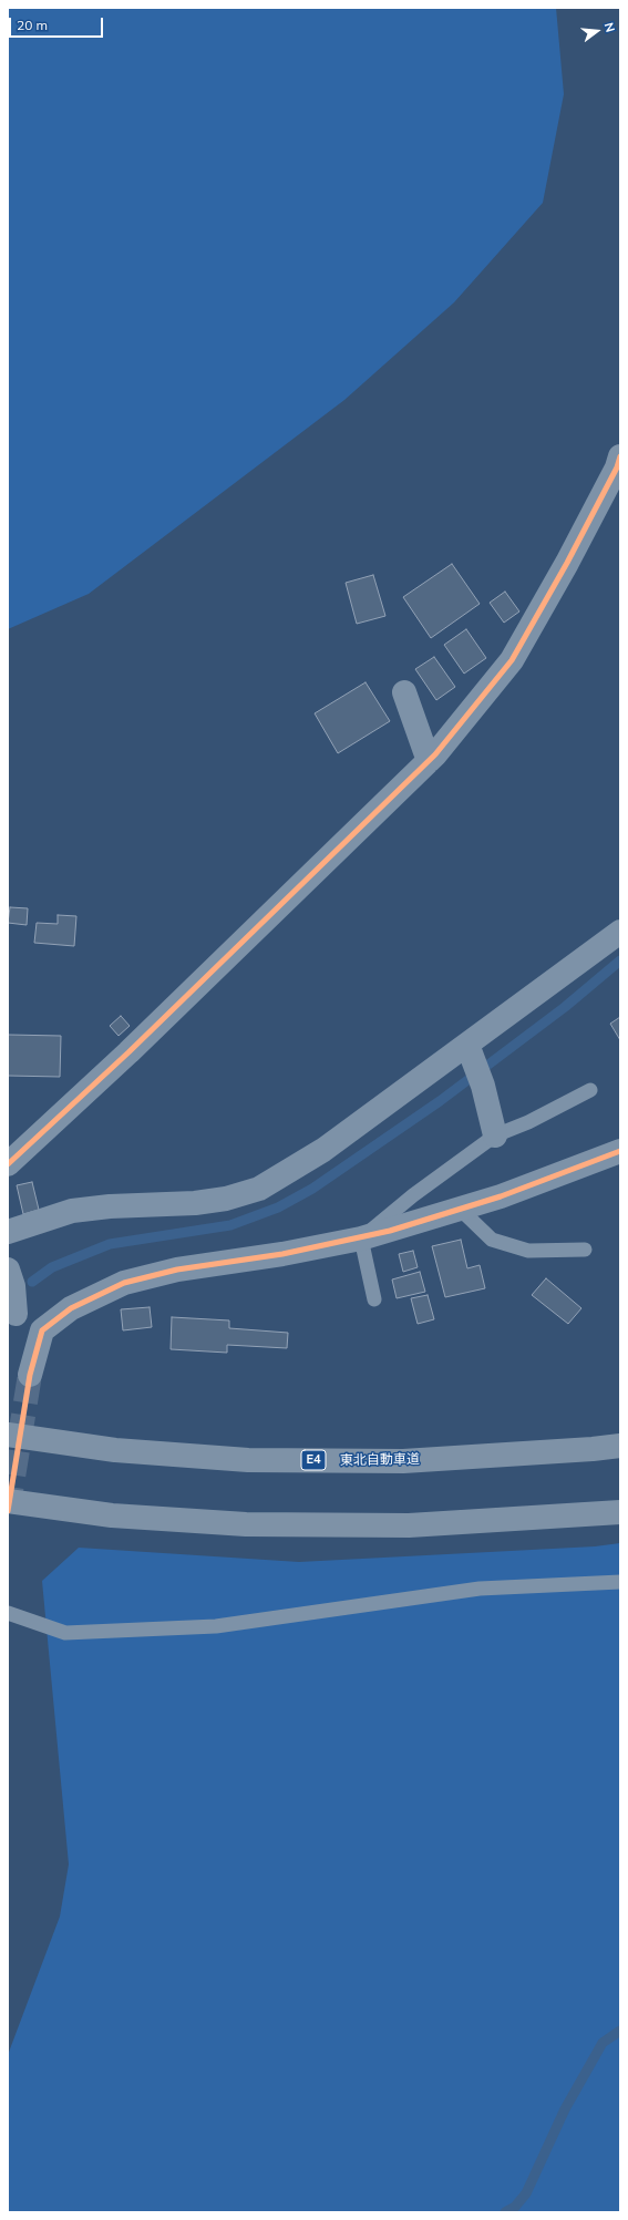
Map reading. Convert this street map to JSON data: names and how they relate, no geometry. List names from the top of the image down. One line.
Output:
{"streets":{"highway":["E4","東北自動車道"]},"scale_bar":"20 m","north":"right"}
